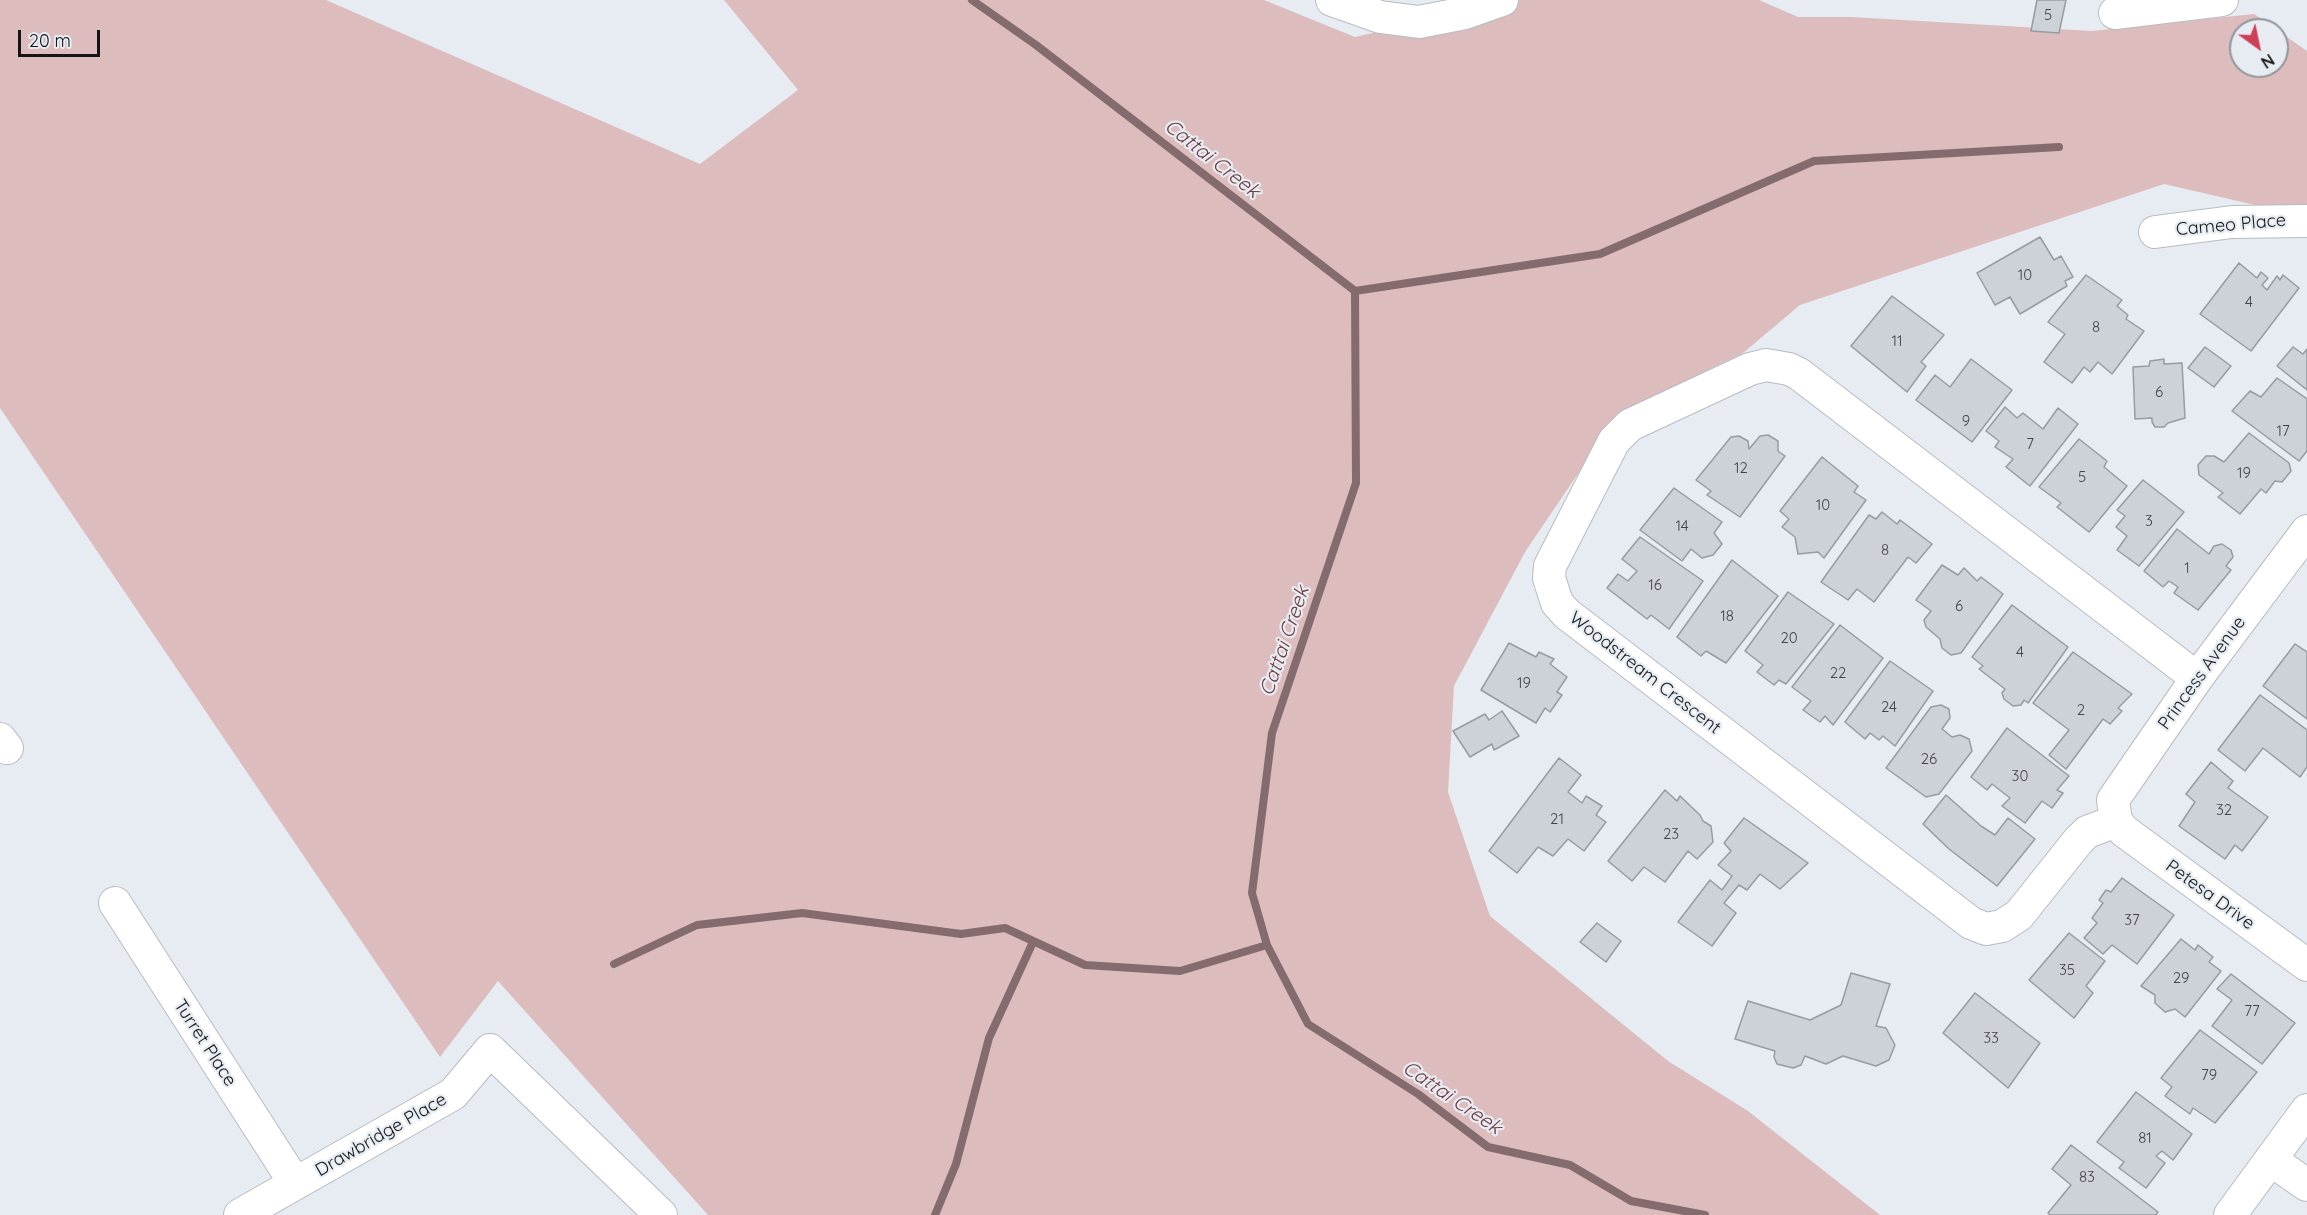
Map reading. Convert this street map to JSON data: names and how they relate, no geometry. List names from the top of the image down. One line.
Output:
{"streets":{"street":["Cameo Place","Woodstream Crescent","Princess Avenue","Petesa Drive","Turret Place","Drawbridge Place"]},"crossings":[["Woodstream Crescent","Princess Avenue"],["Woodstream Crescent","Petesa Drive"],["Princess Avenue","Petesa Drive"],["Turret Place","Drawbridge Place"]],"water":["Cattai Creek"],"house_numbers":["5","10","4","8","11","6","9","17","7","12","19","5","10","3","14","8","1","16","6","18","20","4","22","19","24","2","26","30","32","21","23","37","35","29","77","33","79","81","83"],"scale_bar":"20 m","north":"bottom right"}
